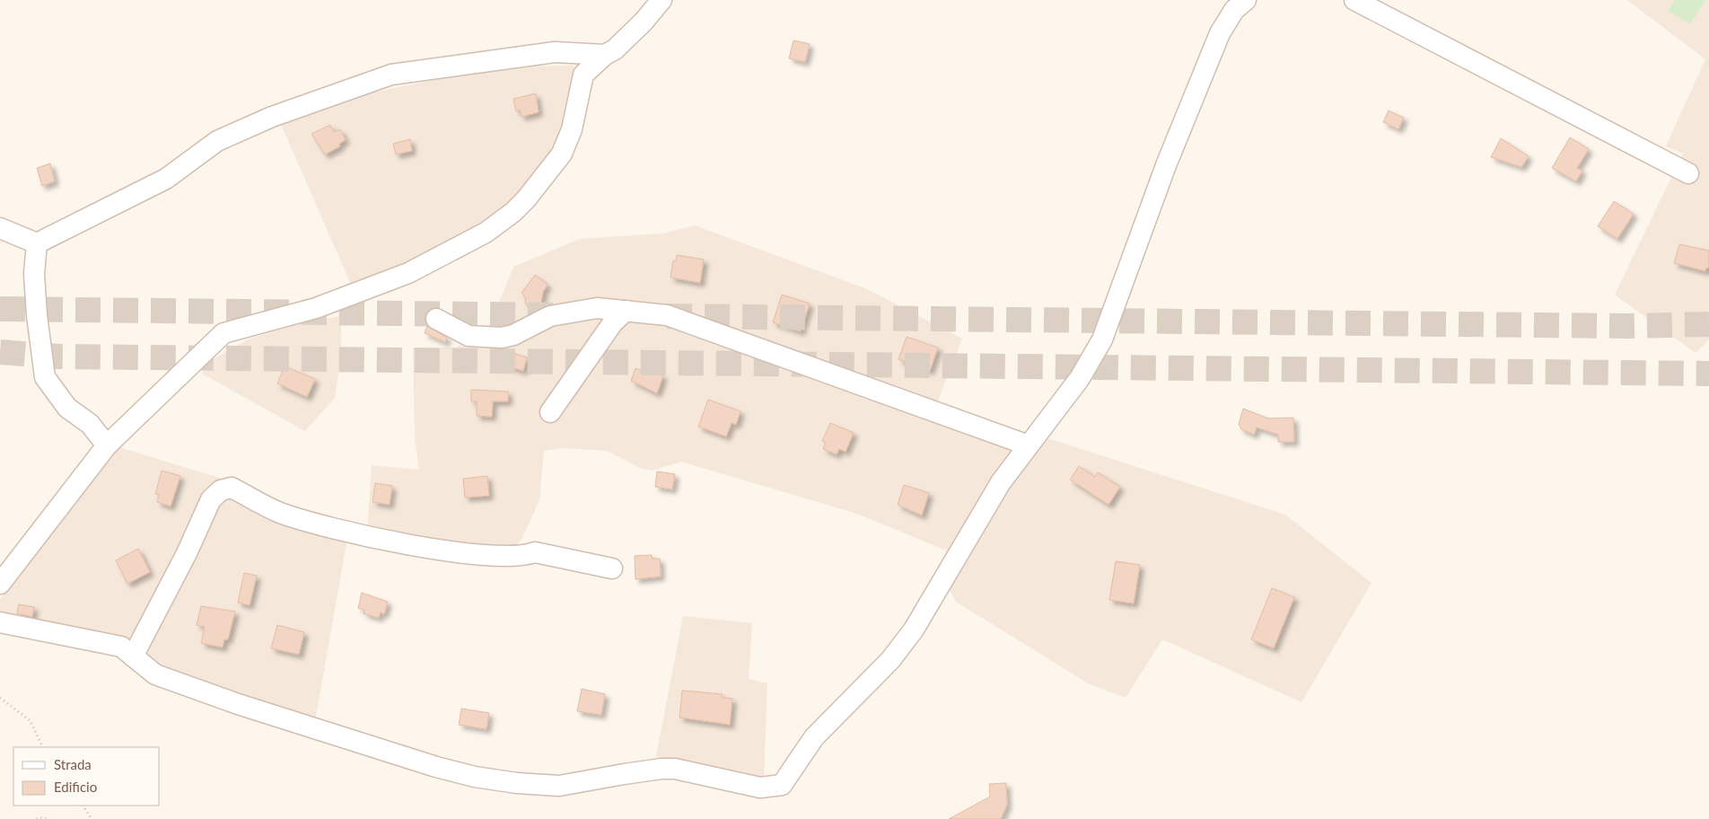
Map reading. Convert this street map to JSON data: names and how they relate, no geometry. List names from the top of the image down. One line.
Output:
{"legend":["Strada","Edificio"]}
